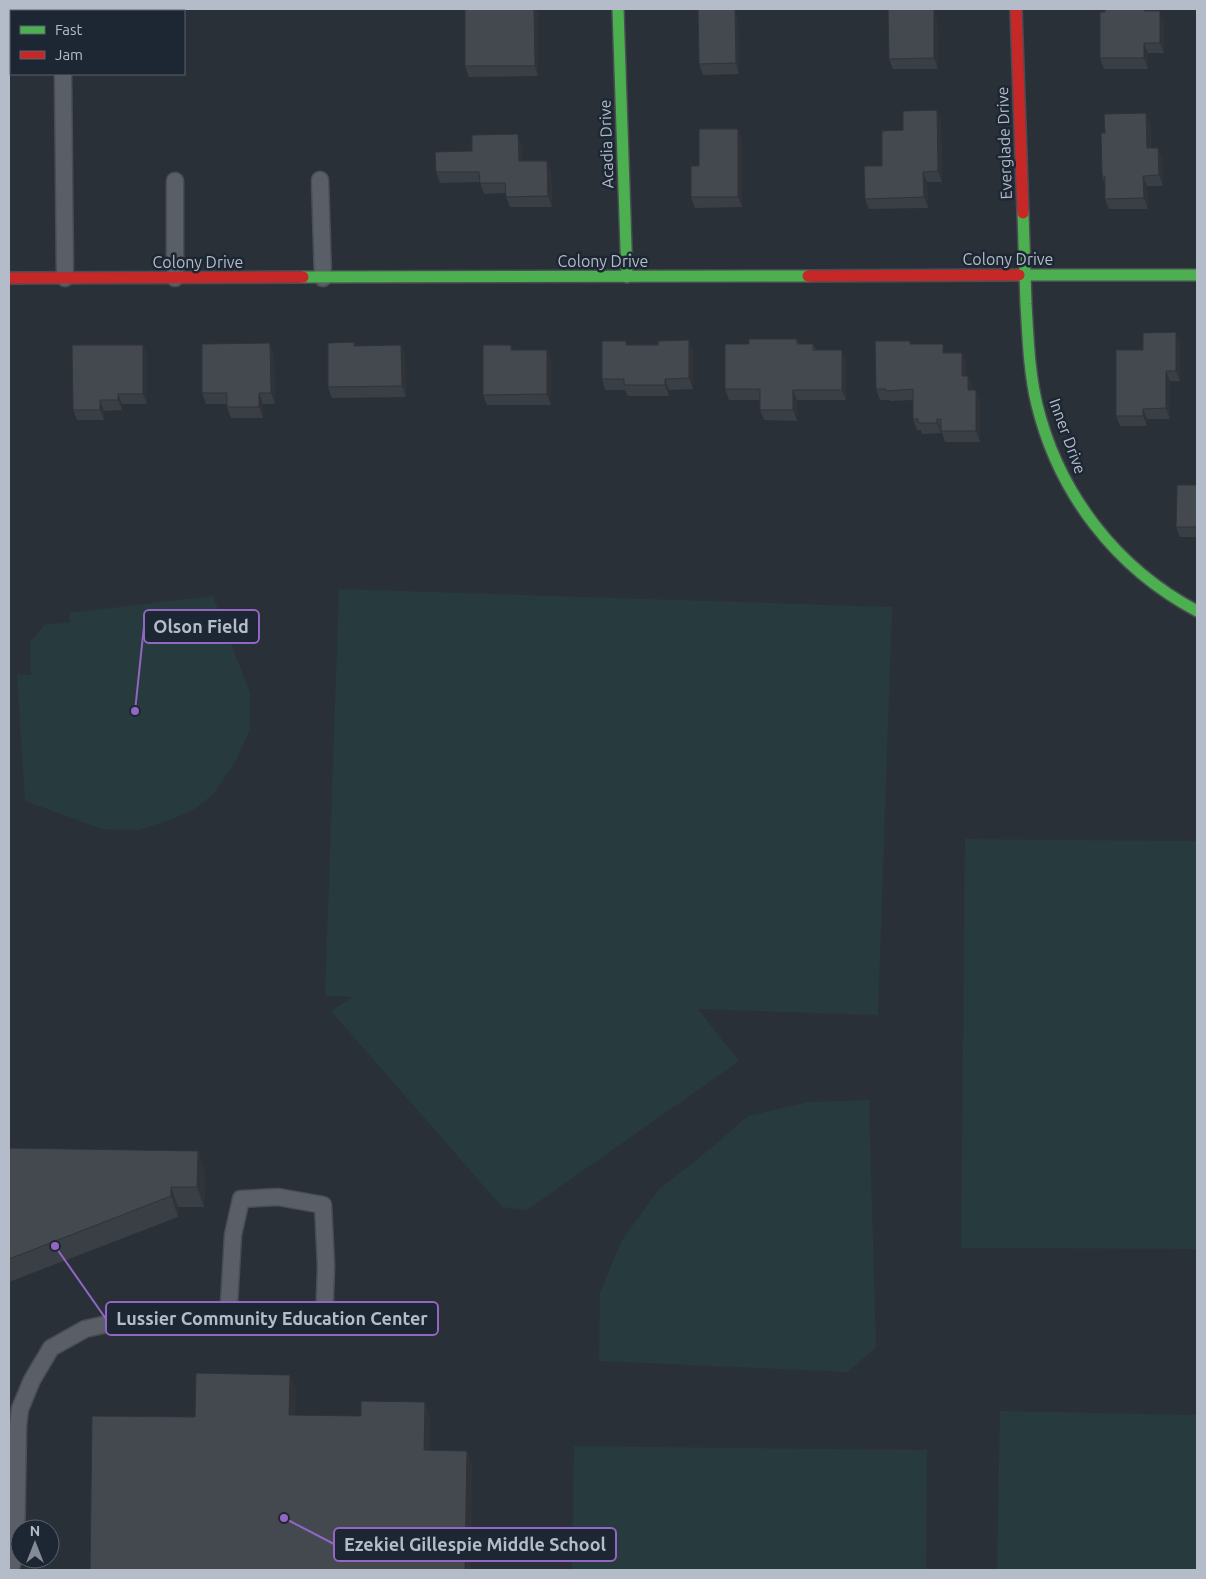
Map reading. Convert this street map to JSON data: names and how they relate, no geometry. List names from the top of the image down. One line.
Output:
{"streets":{"street":["Everglade Drive","Acadia Drive","Colony Drive","Inner Drive"]},"crossings":[["Everglade Drive","Colony Drive"],["Everglade Drive","Inner Drive"],["Acadia Drive","Colony Drive"],["Colony Drive","Inner Drive"]],"places":["Olson Field","Lussier Community Education Center","Ezekiel Gillespie Middle School"],"legend":["Fast","Jam"],"north":"top"}
